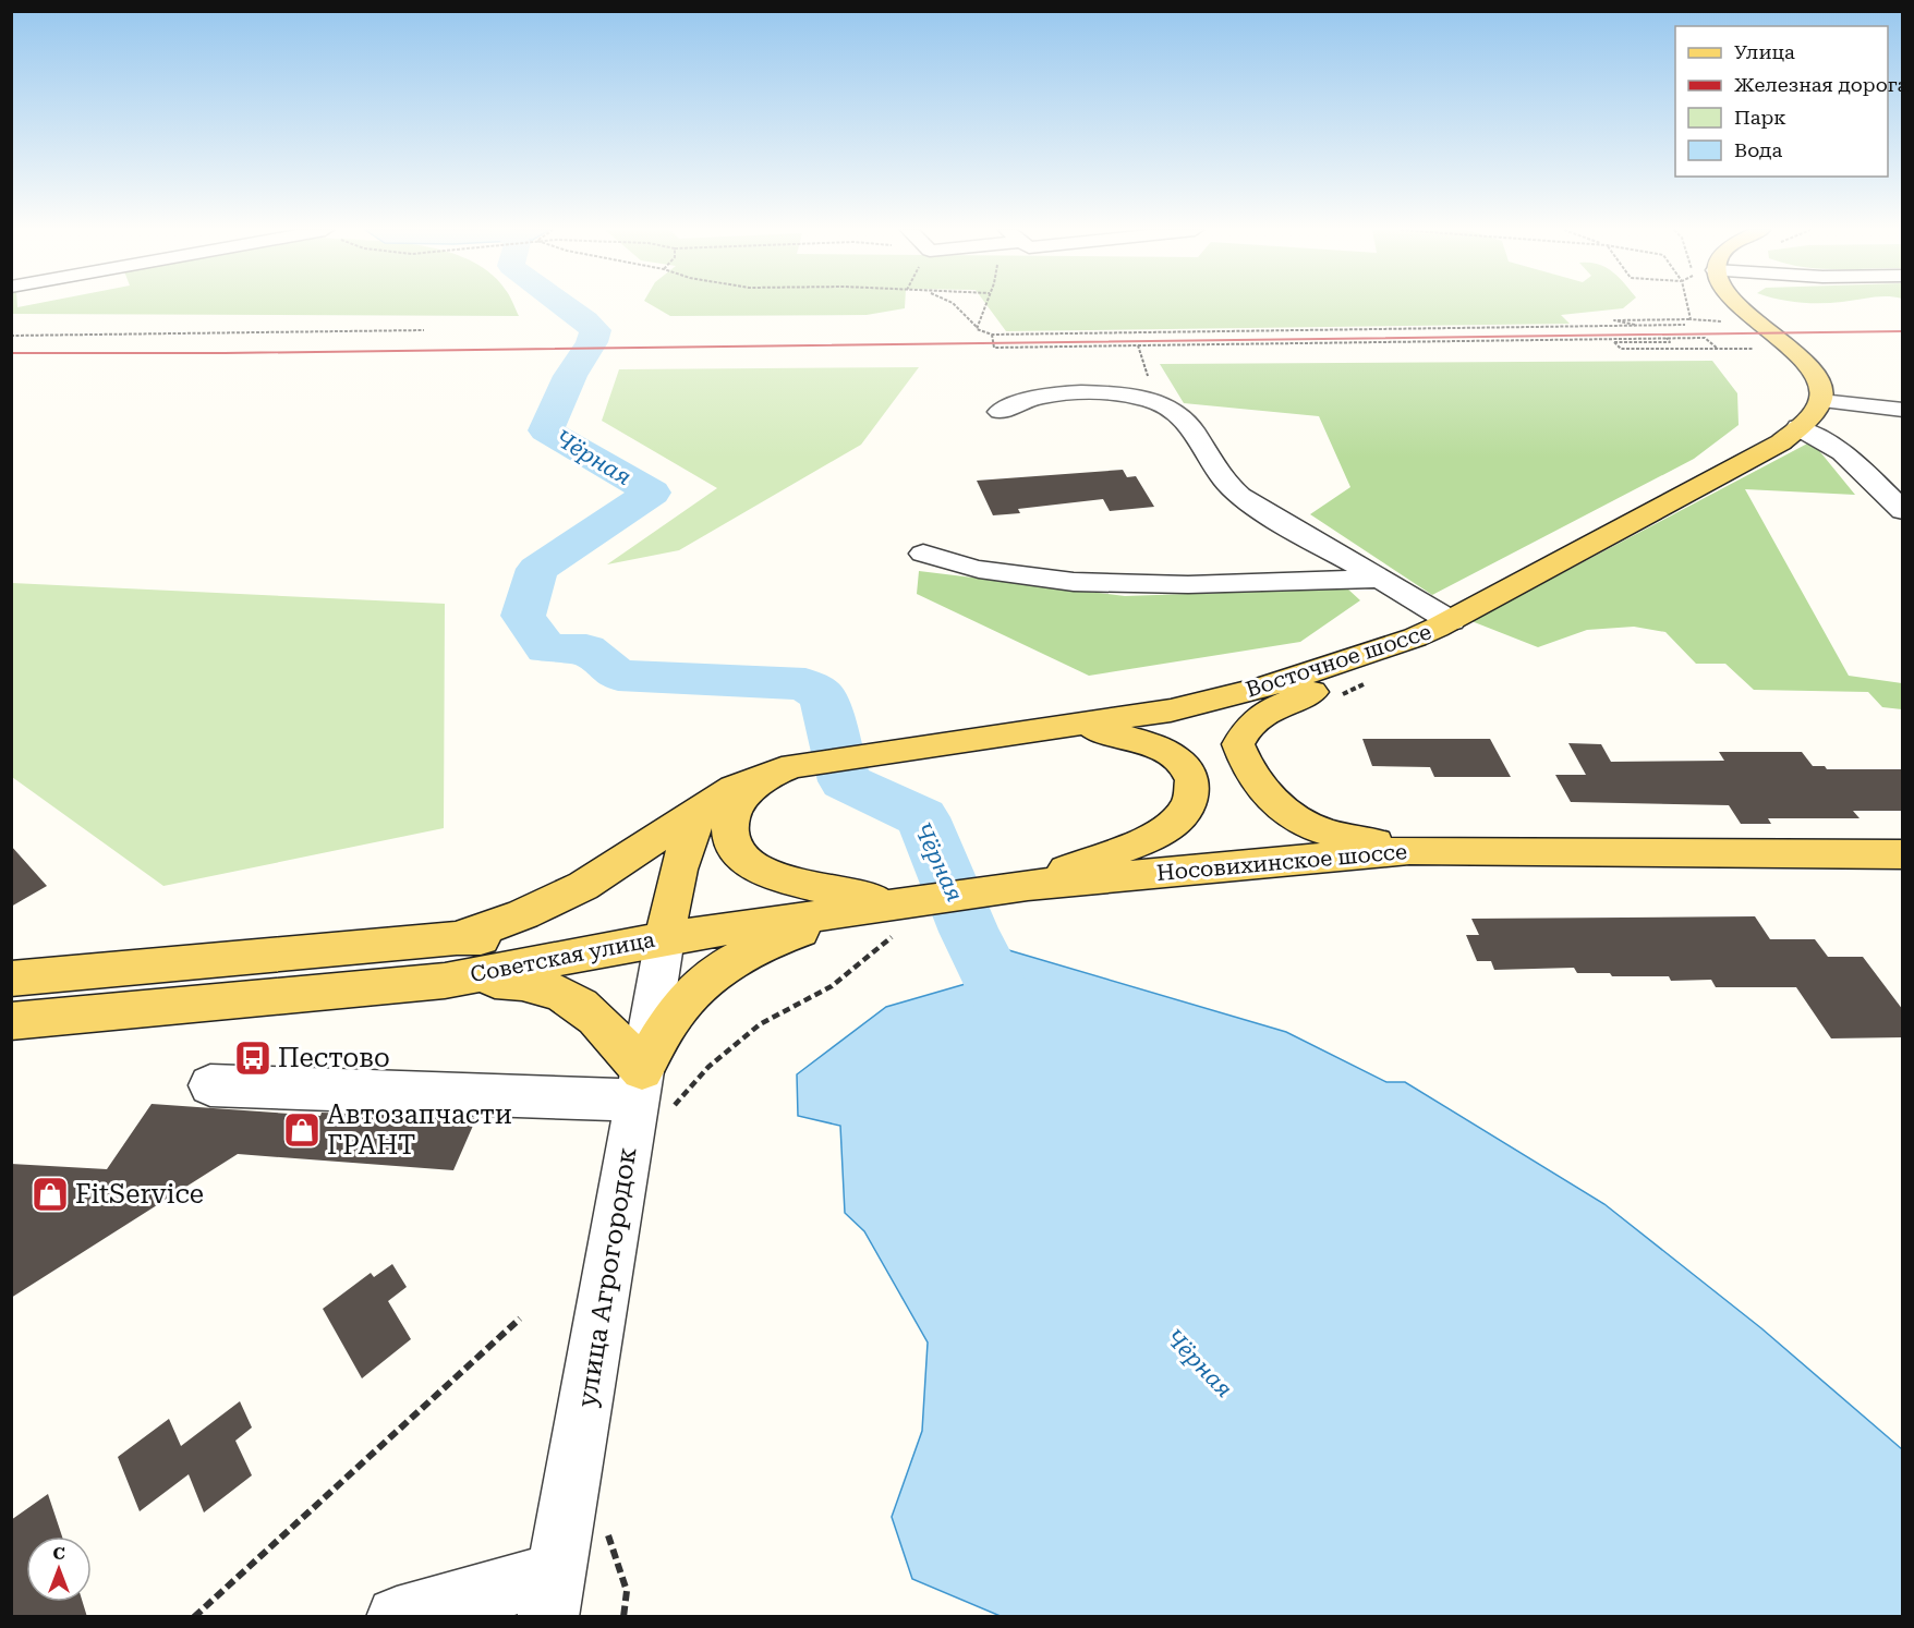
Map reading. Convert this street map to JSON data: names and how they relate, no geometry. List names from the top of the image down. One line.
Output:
{"streets":{"main road":["Восточное шоссе","Носовихинское шоссе","Советская улица"],"street":["улица Агрогородок"]},"crossings":[["Восточное шоссе","Носовихинское шоссе"],["Восточное шоссе","Советская улица"],["Восточное шоссе","улица Агрогородок"],["Носовихинское шоссе","Советская улица"],["Носовихинское шоссе","улица Агрогородок"],["Советская улица","улица Агрогородок"]],"water":["Чёрная"],"places":{"bus stop":["Пестово"],"shop":["Автозапчасти ГРАНТ","FitService"]},"legend":["Улица","Железная дорога","Парк","Вода"],"north":"top"}
